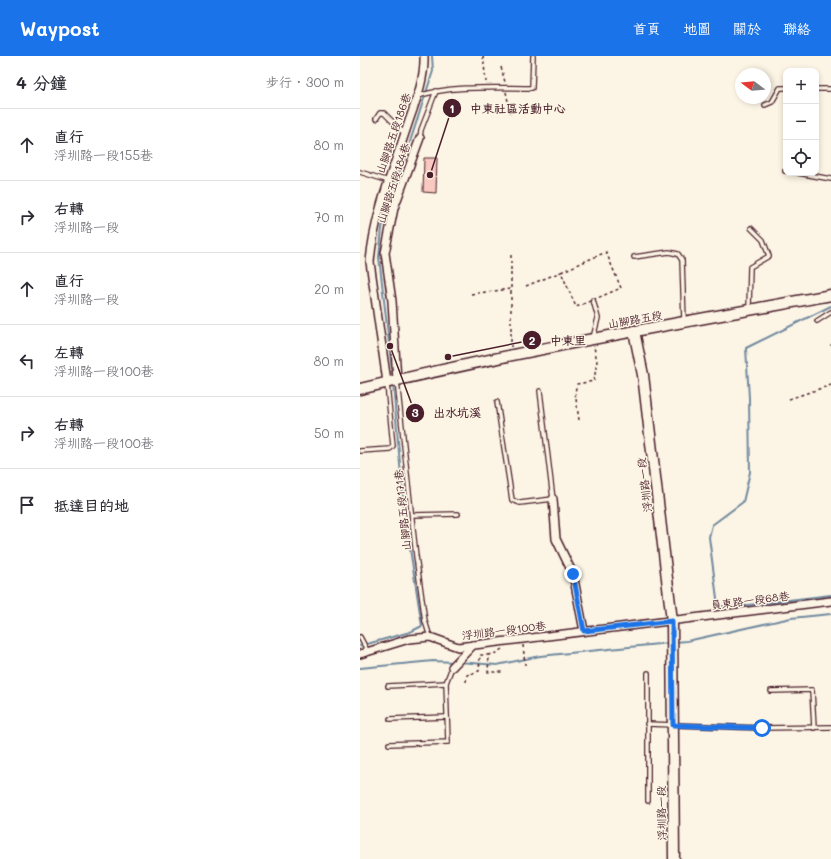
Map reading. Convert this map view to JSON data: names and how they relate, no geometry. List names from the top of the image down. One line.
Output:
{"streets":{"street":["山腳路五段186巷","山腳路五段184巷","山腳路五段","浮圳路一段","員東路一段68巷","浮圳路一段100巷"],"lane":["山腳路五段171巷"]},"crossings":[["山腳路五段186巷","山腳路五段"],["山腳路五段184巷","山腳路五段"],["山腳路五段184巷","山腳路五段171巷"],["山腳路五段","浮圳路一段"],["山腳路五段","山腳路五段171巷"],["浮圳路一段","員東路一段68巷"],["浮圳路一段","浮圳路一段100巷"],["山腳路五段171巷","浮圳路一段100巷"],["員東路一段68巷","浮圳路一段100巷"]],"places":["中東社區活動中心","出水坑溪","中東里"],"north":"left","page":{"header":"Waypost","nav":["首頁","地圖","關於","聯絡"],"heading":["4 分鐘","步行 · 300 m"],"map_buttons":["+","−"],"list":[["直行","浮圳路一段155巷","80 m"],["右轉","浮圳路一段","70 m"],["直行","浮圳路一段","20 m"],["左轉","浮圳路一段100巷","80 m"],["右轉","浮圳路一段100巷","50 m"],"抵達目的地"]}}
